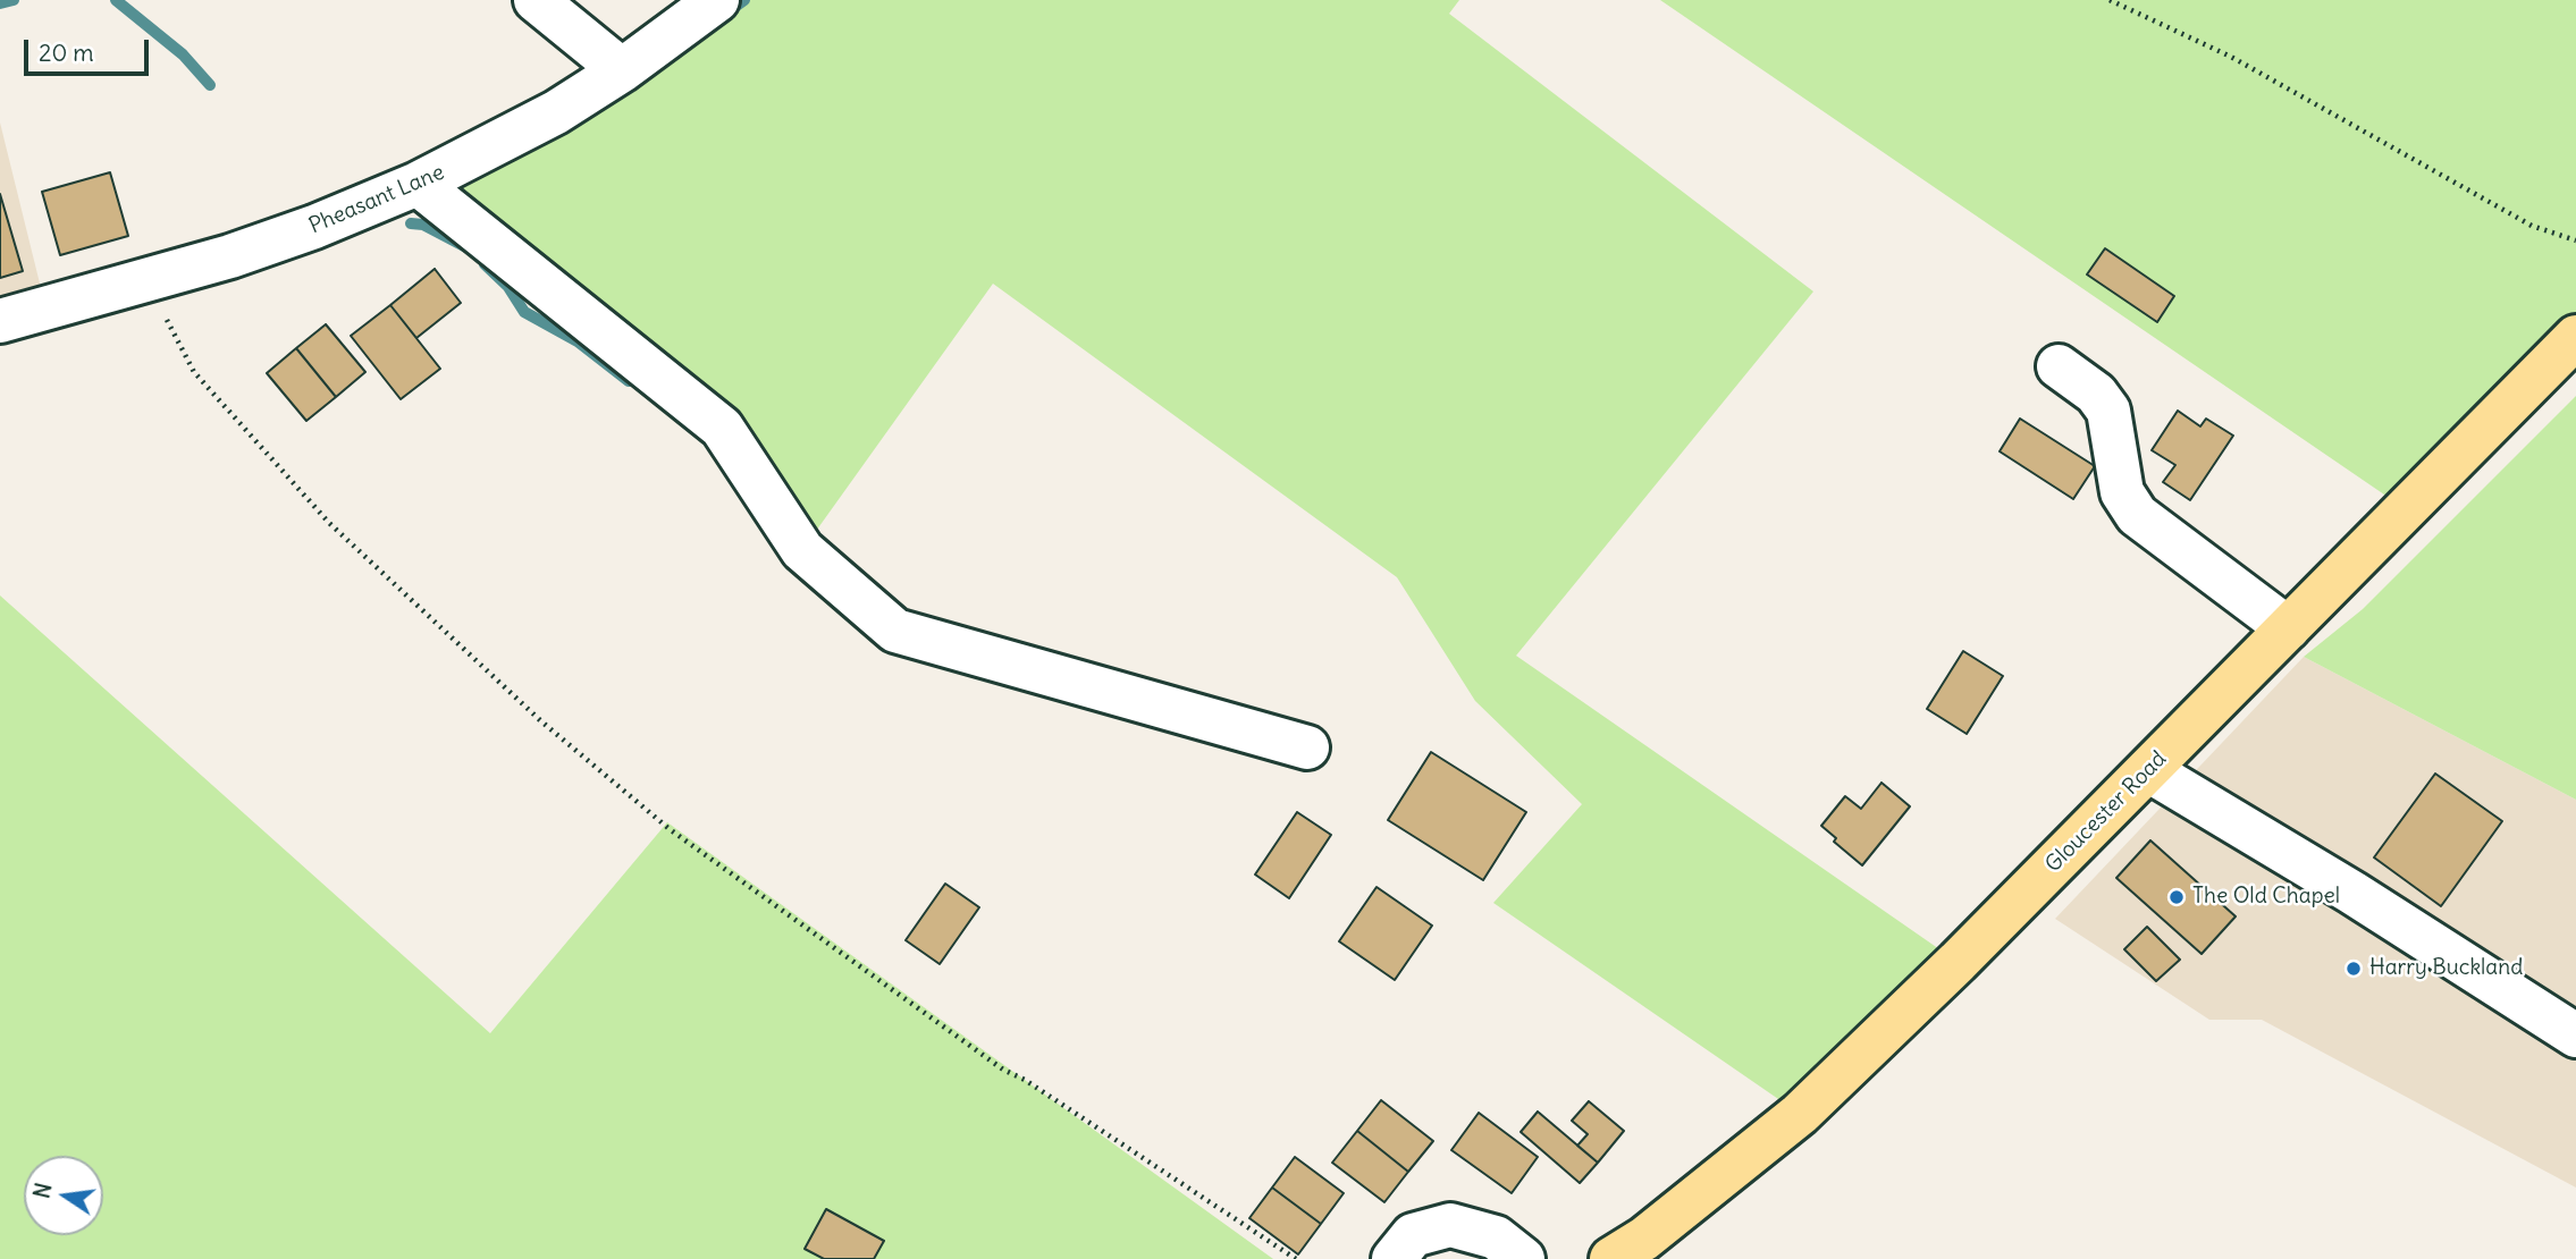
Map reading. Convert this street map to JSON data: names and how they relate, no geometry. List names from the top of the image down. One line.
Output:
{"streets":{"main road":["Gloucester Road"],"street":["Pheasant Lane"]},"places":["The Old Chapel","Harry Buckland"],"scale_bar":"20 m","north":"left"}
